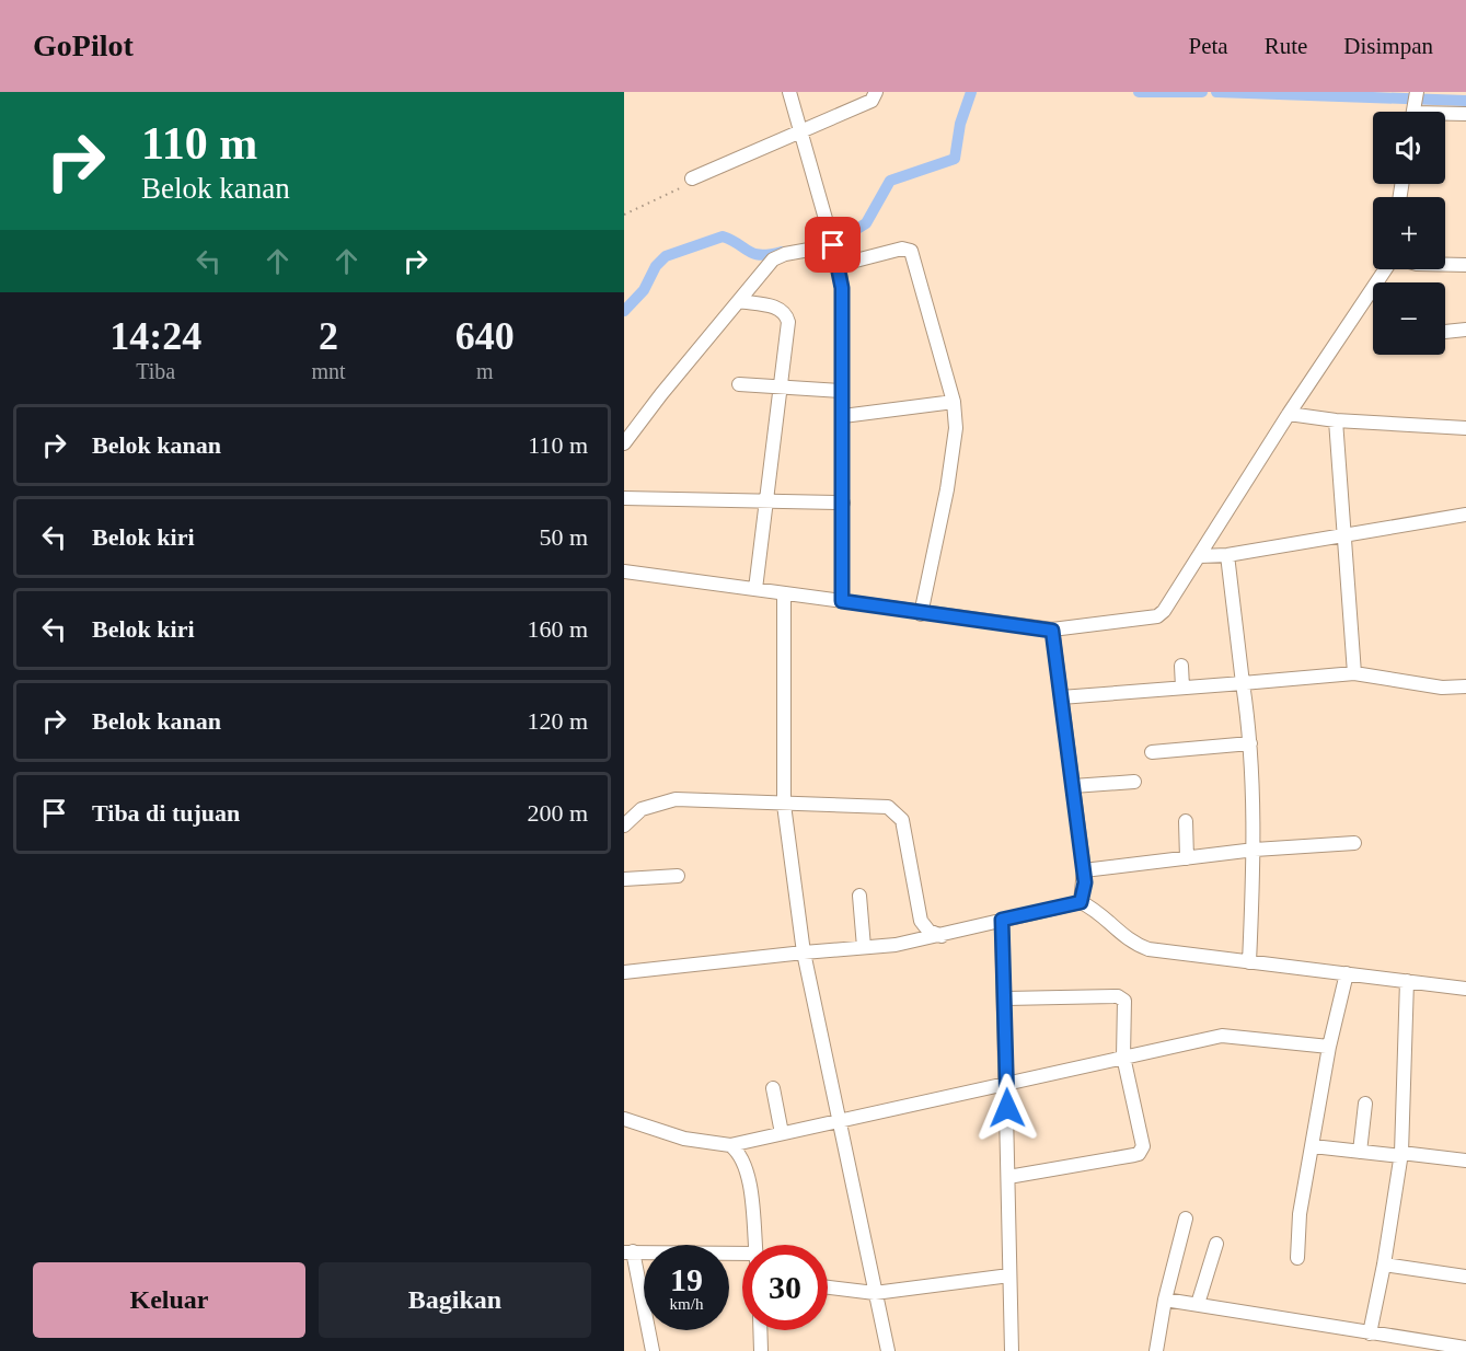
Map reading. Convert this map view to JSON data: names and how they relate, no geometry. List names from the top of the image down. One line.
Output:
{"page":{"header":"GoPilot","nav":["Peta","Rute","Disimpan"],"turn":["110 m","Belok kanan"],"map_buttons":["+","−"],"eta":["14:24","Tiba","2","mnt","640","m"],"list":[{"name":"Belok kanan","value":"110 m"},{"name":"Belok kiri","value":"50 m"},{"name":"Belok kiri","value":"160 m"},{"name":"Belok kanan","value":"120 m"},{"name":"Tiba di tujuan","value":"200 m"}],"speed":"19 km/h","limit":"30","buttons":["Keluar","Bagikan"]}}
